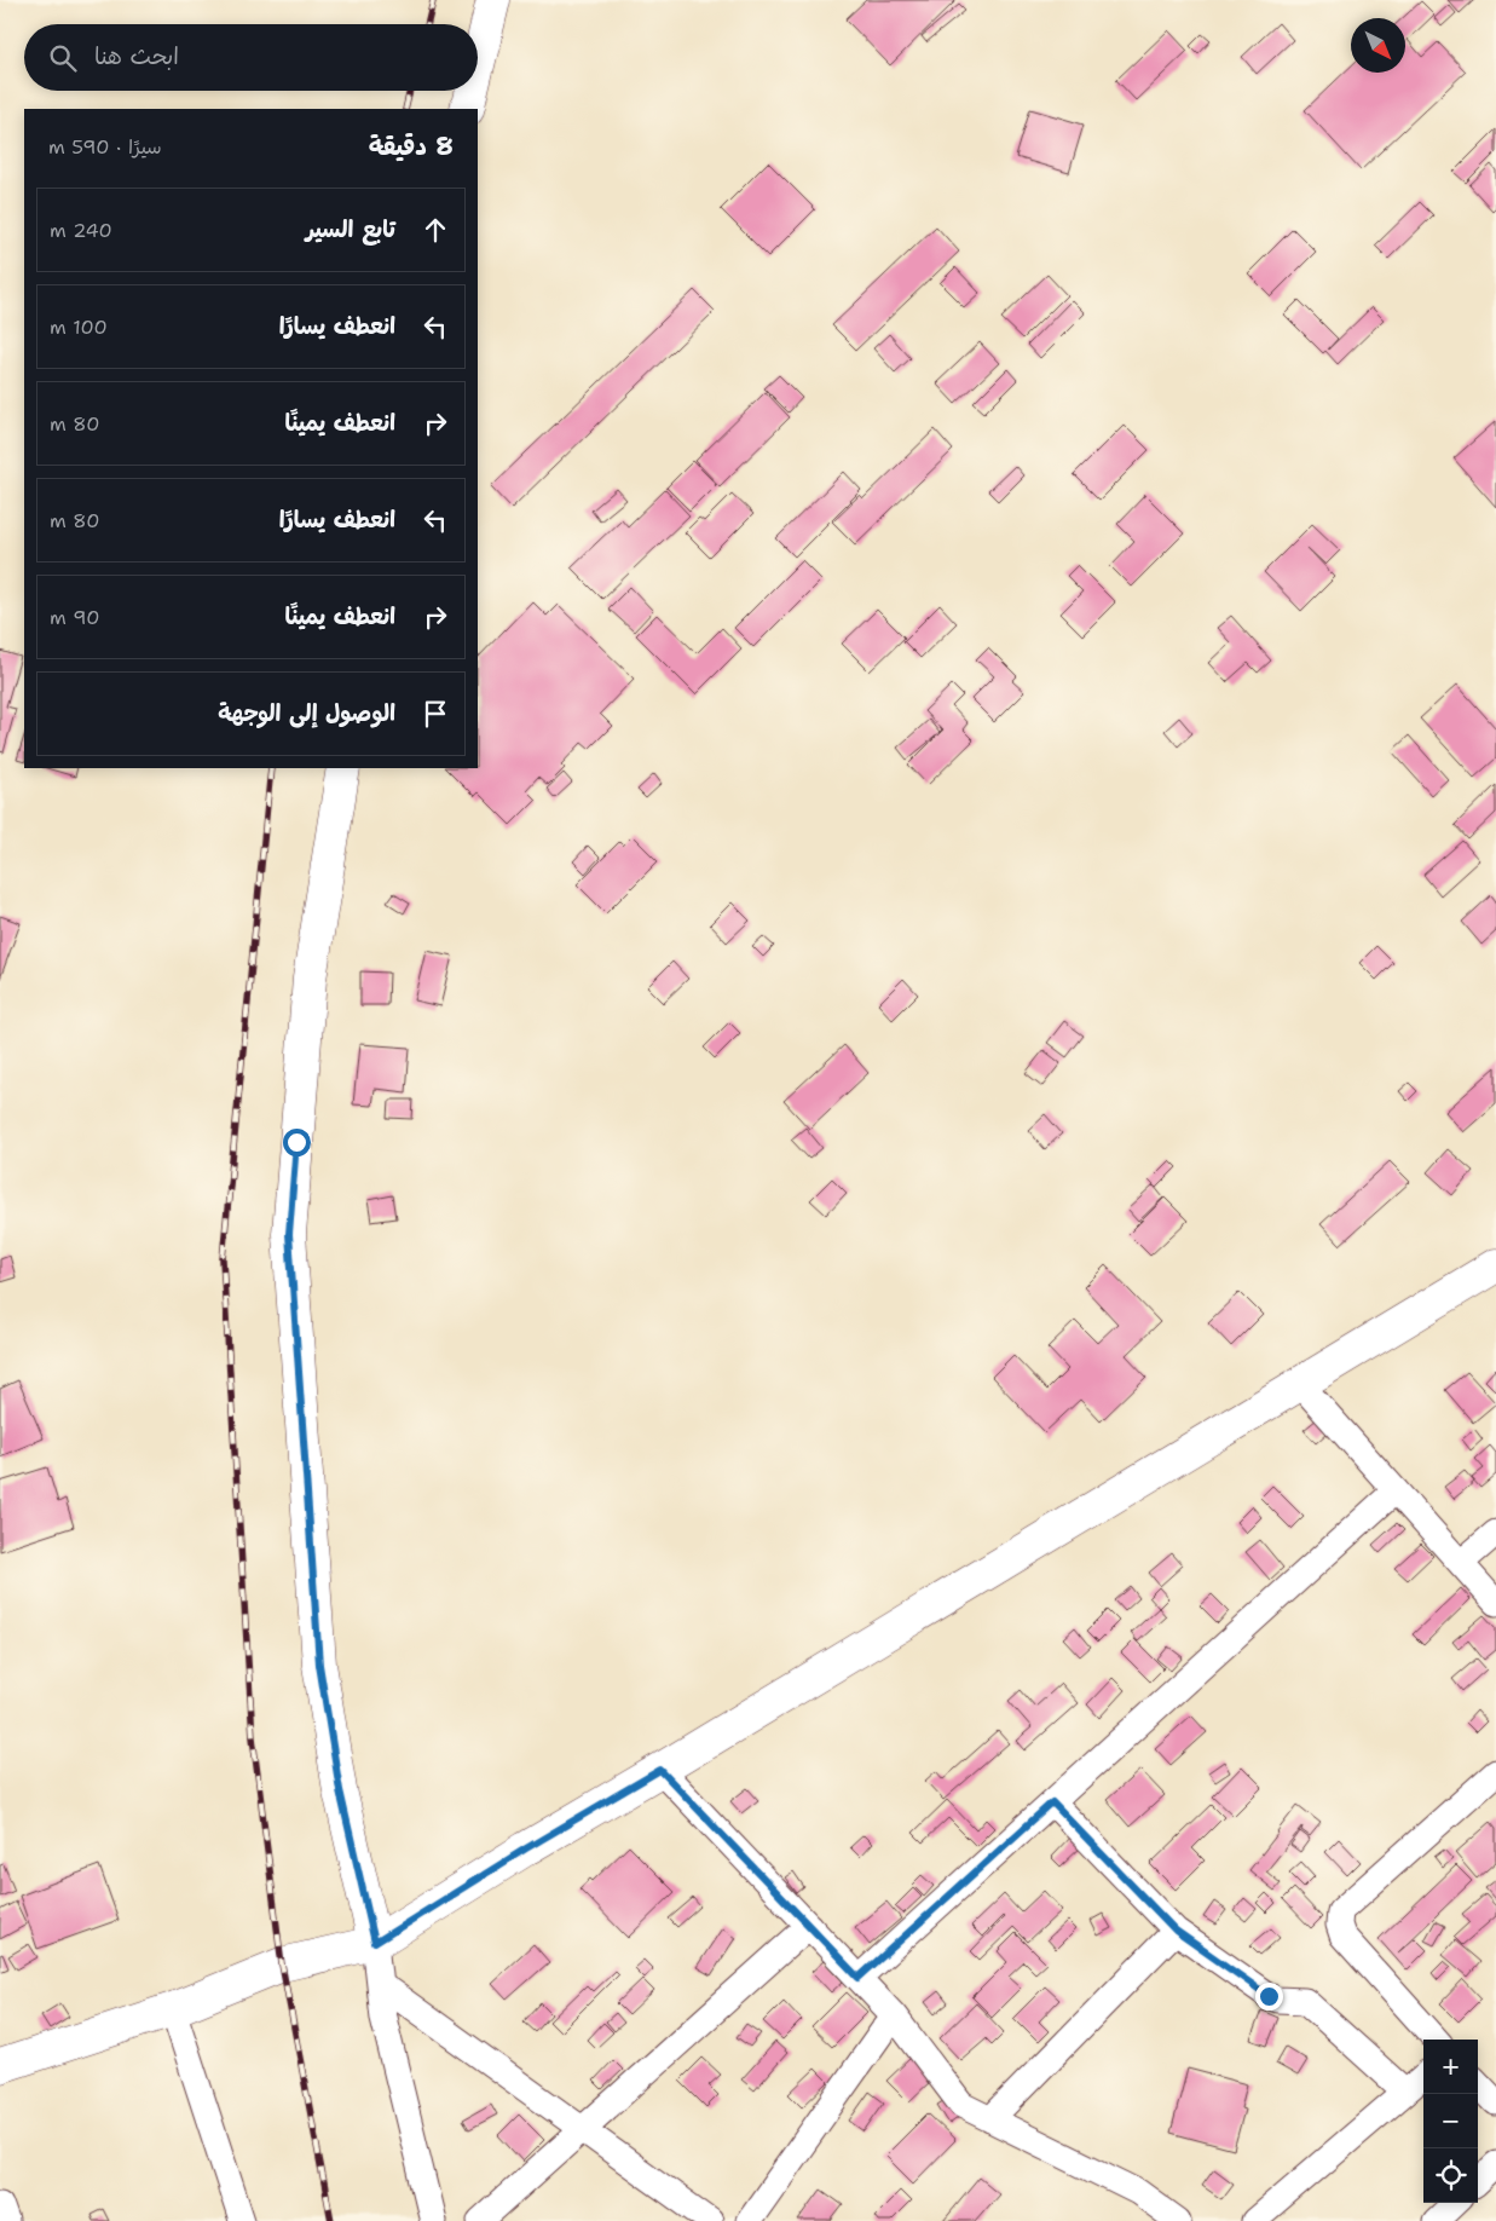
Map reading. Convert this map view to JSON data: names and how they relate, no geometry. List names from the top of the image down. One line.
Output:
{"north":"bottom right","page":{"search":"ابحث هنا","heading":["8 دقيقة","سيرًا · 590 m"],"list":[["تابع السير","240 m"],["انعطف يسارًا","100 m"],["انعطف يمينًا","80 m"],["انعطف يسارًا","80 m"],["انعطف يمينًا","90 m"],"الوصول إلى الوجهة"],"map_buttons":["+","−"]}}
